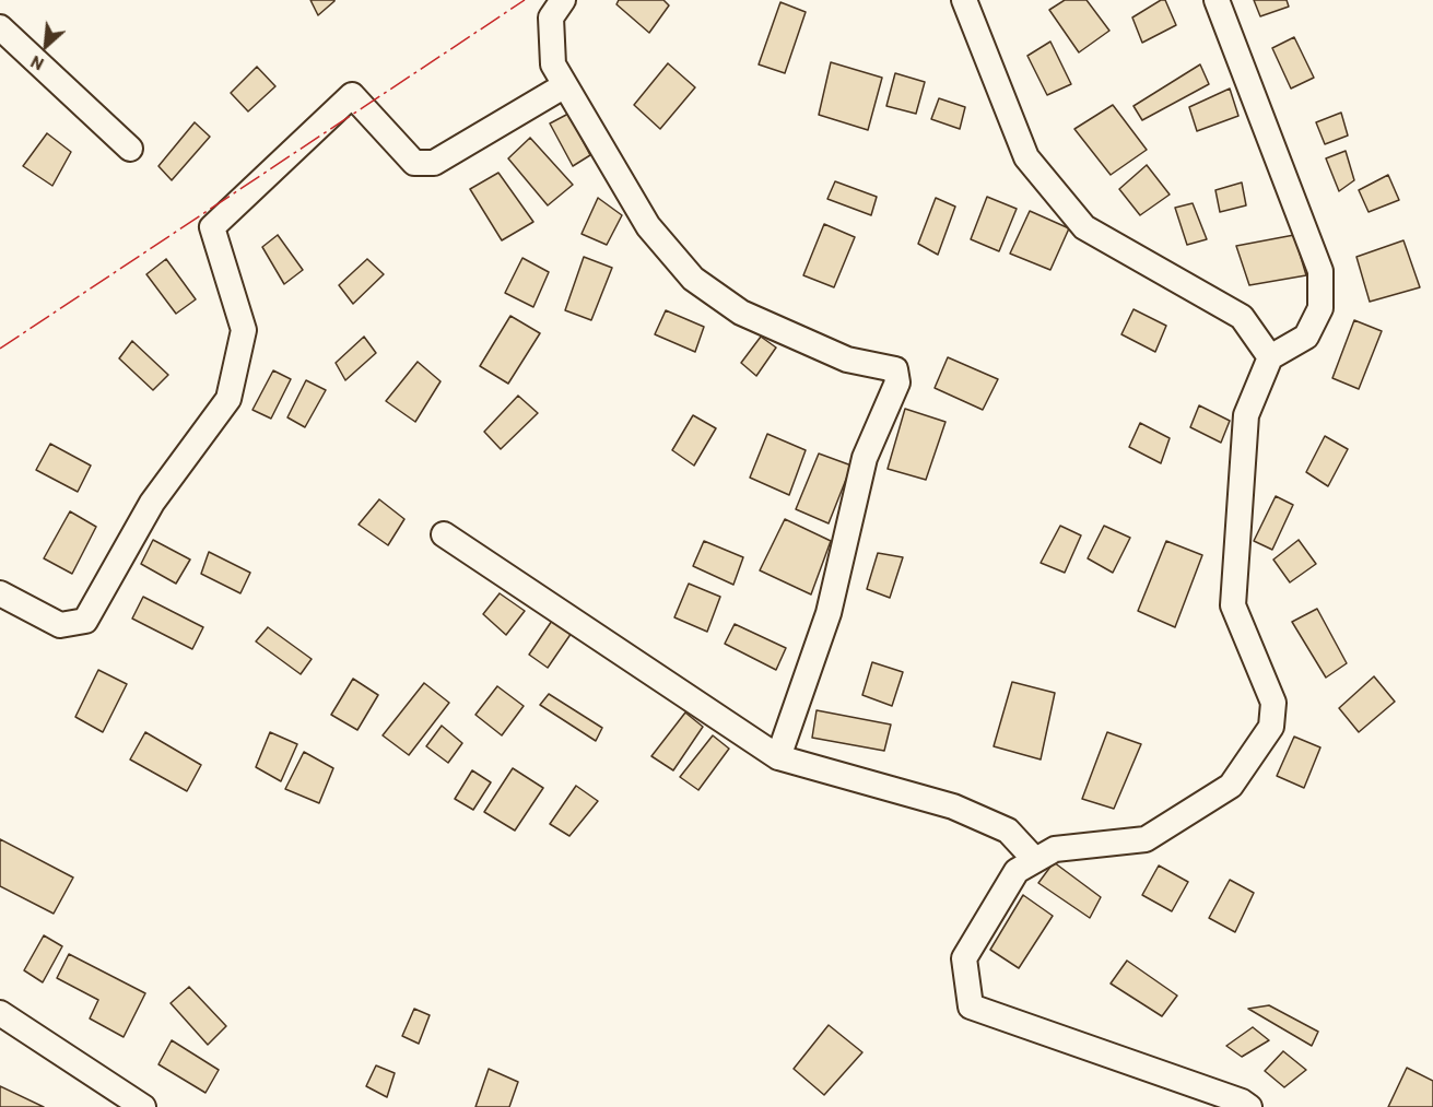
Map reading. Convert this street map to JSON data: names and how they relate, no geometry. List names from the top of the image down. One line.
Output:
{"north":"bottom left"}
